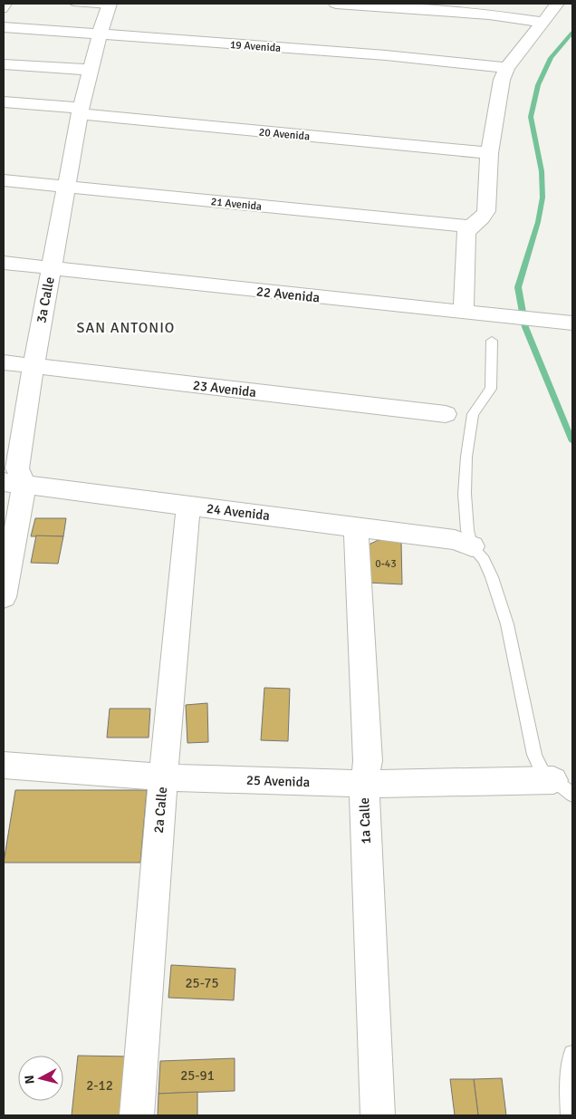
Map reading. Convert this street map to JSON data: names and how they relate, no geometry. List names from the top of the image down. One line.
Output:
{"streets":{"street":["19 Avenida","20 Avenida","21 Avenida","22 Avenida","3a Calle","23 Avenida","24 Avenida","25 Avenida","2a Calle","1a Calle"]},"crossings":[["19 Avenida","3a Calle"],["20 Avenida","3a Calle"],["21 Avenida","3a Calle"],["22 Avenida","3a Calle"],["3a Calle","23 Avenida"],["3a Calle","24 Avenida"],["24 Avenida","2a Calle"],["24 Avenida","1a Calle"],["25 Avenida","2a Calle"],["25 Avenida","1a Calle"]],"districts":["SAN ANTONIO"],"house_numbers":["0-43","25-75","25-91","2-12"],"north":"left"}
